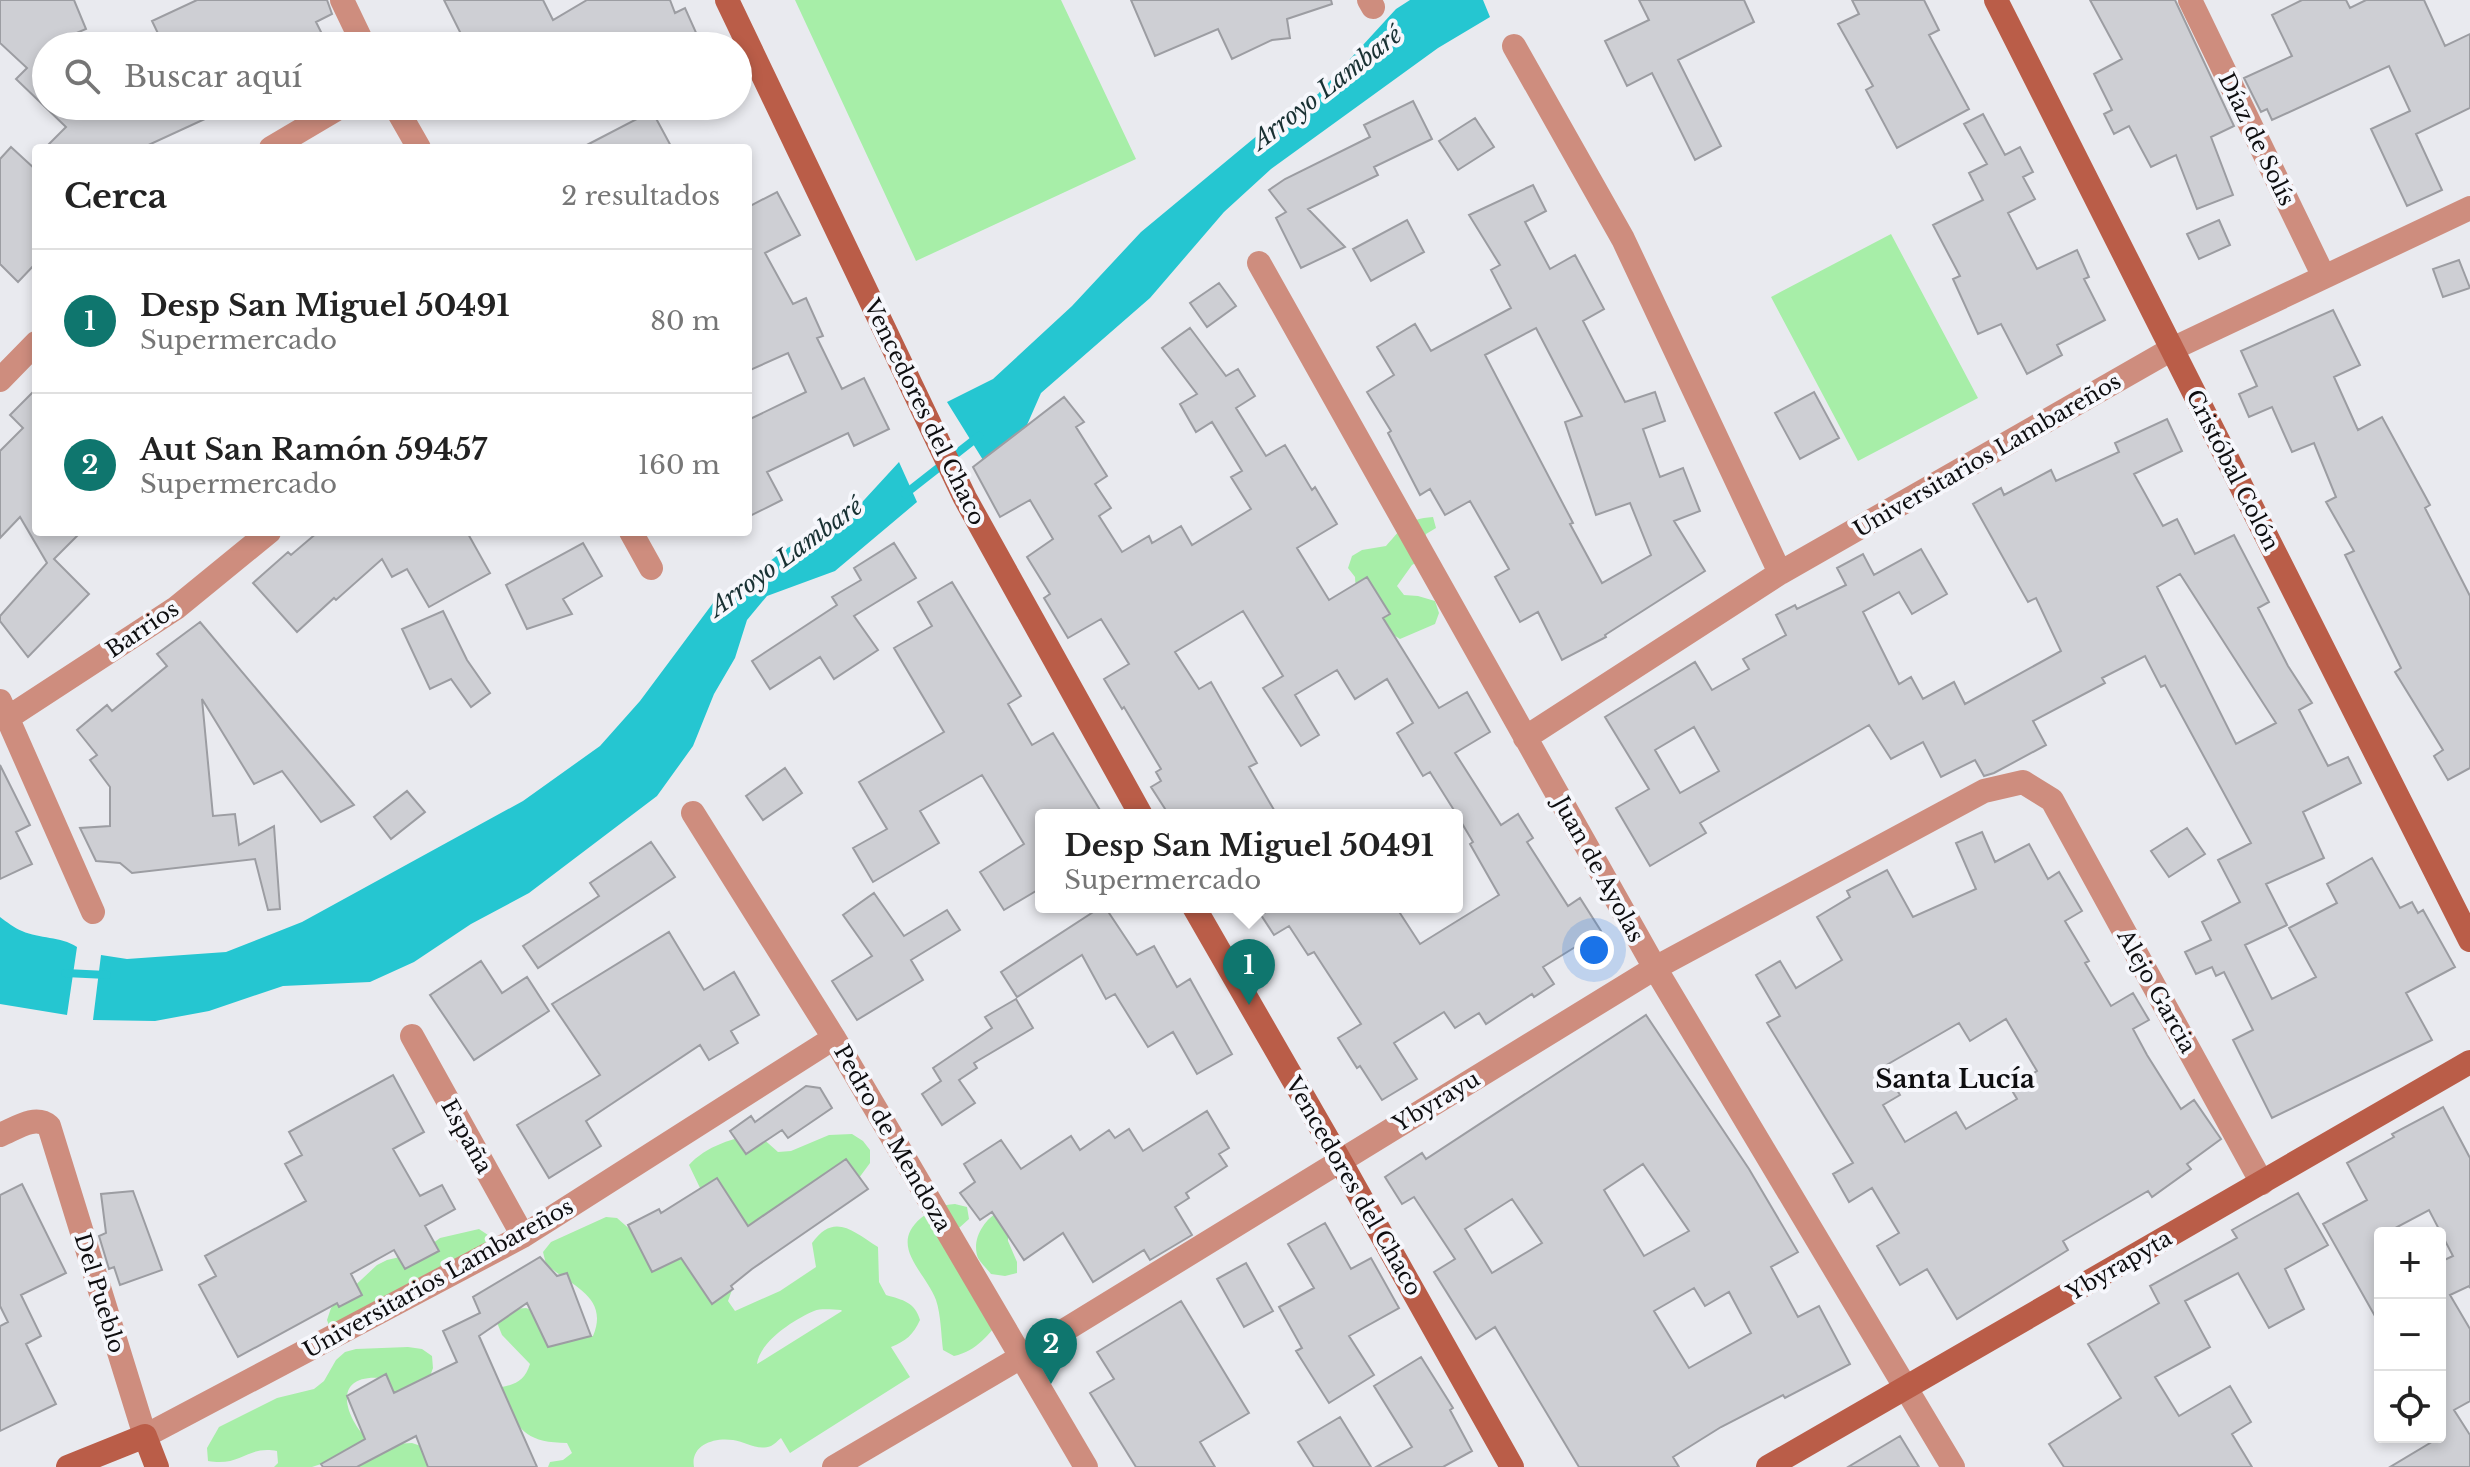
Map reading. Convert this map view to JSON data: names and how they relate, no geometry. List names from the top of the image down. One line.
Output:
{"streets":{"street":["Díaz de Solís","Vencedores del Chaco","Universitarios Lambareños","Cristóbal Colón","Barrios","Juan de Ayolas","Alejo Garcia","Ybyrayu","España","Pedro de Mendoza","Ybyrapyta","Del Pueblo"]},"crossings":[["Díaz de Solís","Universitarios Lambareños"],["Vencedores del Chaco","Ybyrayu"],["Universitarios Lambareños","Cristóbal Colón"],["Universitarios Lambareños","Juan de Ayolas"],["Universitarios Lambareños","España"],["Universitarios Lambareños","Pedro de Mendoza"],["Universitarios Lambareños","Del Pueblo"],["Juan de Ayolas","Ybyrayu"],["Juan de Ayolas","Ybyrapyta"],["Alejo Garcia","Ybyrayu"],["Alejo Garcia","Ybyrapyta"],["Ybyrayu","Pedro de Mendoza"]],"districts":["Santa Lucía"],"water":["Arroyo Lambaré"],"page":{"search":"Buscar aquí","heading":["Cerca","2 resultados"],"list":[{"mark":"1","name":"Desp San Miguel 50491","note":"Supermercado","value":"80 m"},{"mark":"2","name":"Aut San Ramón 59457","note":"Supermercado","value":"160 m"}],"popup":["Desp San Miguel 50491","Supermercado"],"pins":["1","2"],"map_buttons":["+","−"]}}
